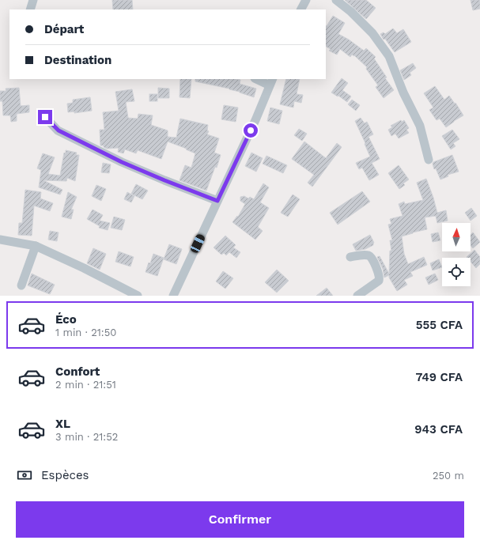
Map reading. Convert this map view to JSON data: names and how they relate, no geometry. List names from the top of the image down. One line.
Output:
{"north":"top","page":{"banner":["Départ","Destination"],"list":[{"name":"Éco","note":"1 min · 21:50","value":"555 CFA"},{"name":"Confort","note":"2 min · 21:51","value":"749 CFA"},{"name":"XL","note":"3 min · 21:52","value":"943 CFA"}],"pay":["Espèces","250 m"],"buttons":"Confirmer"}}
